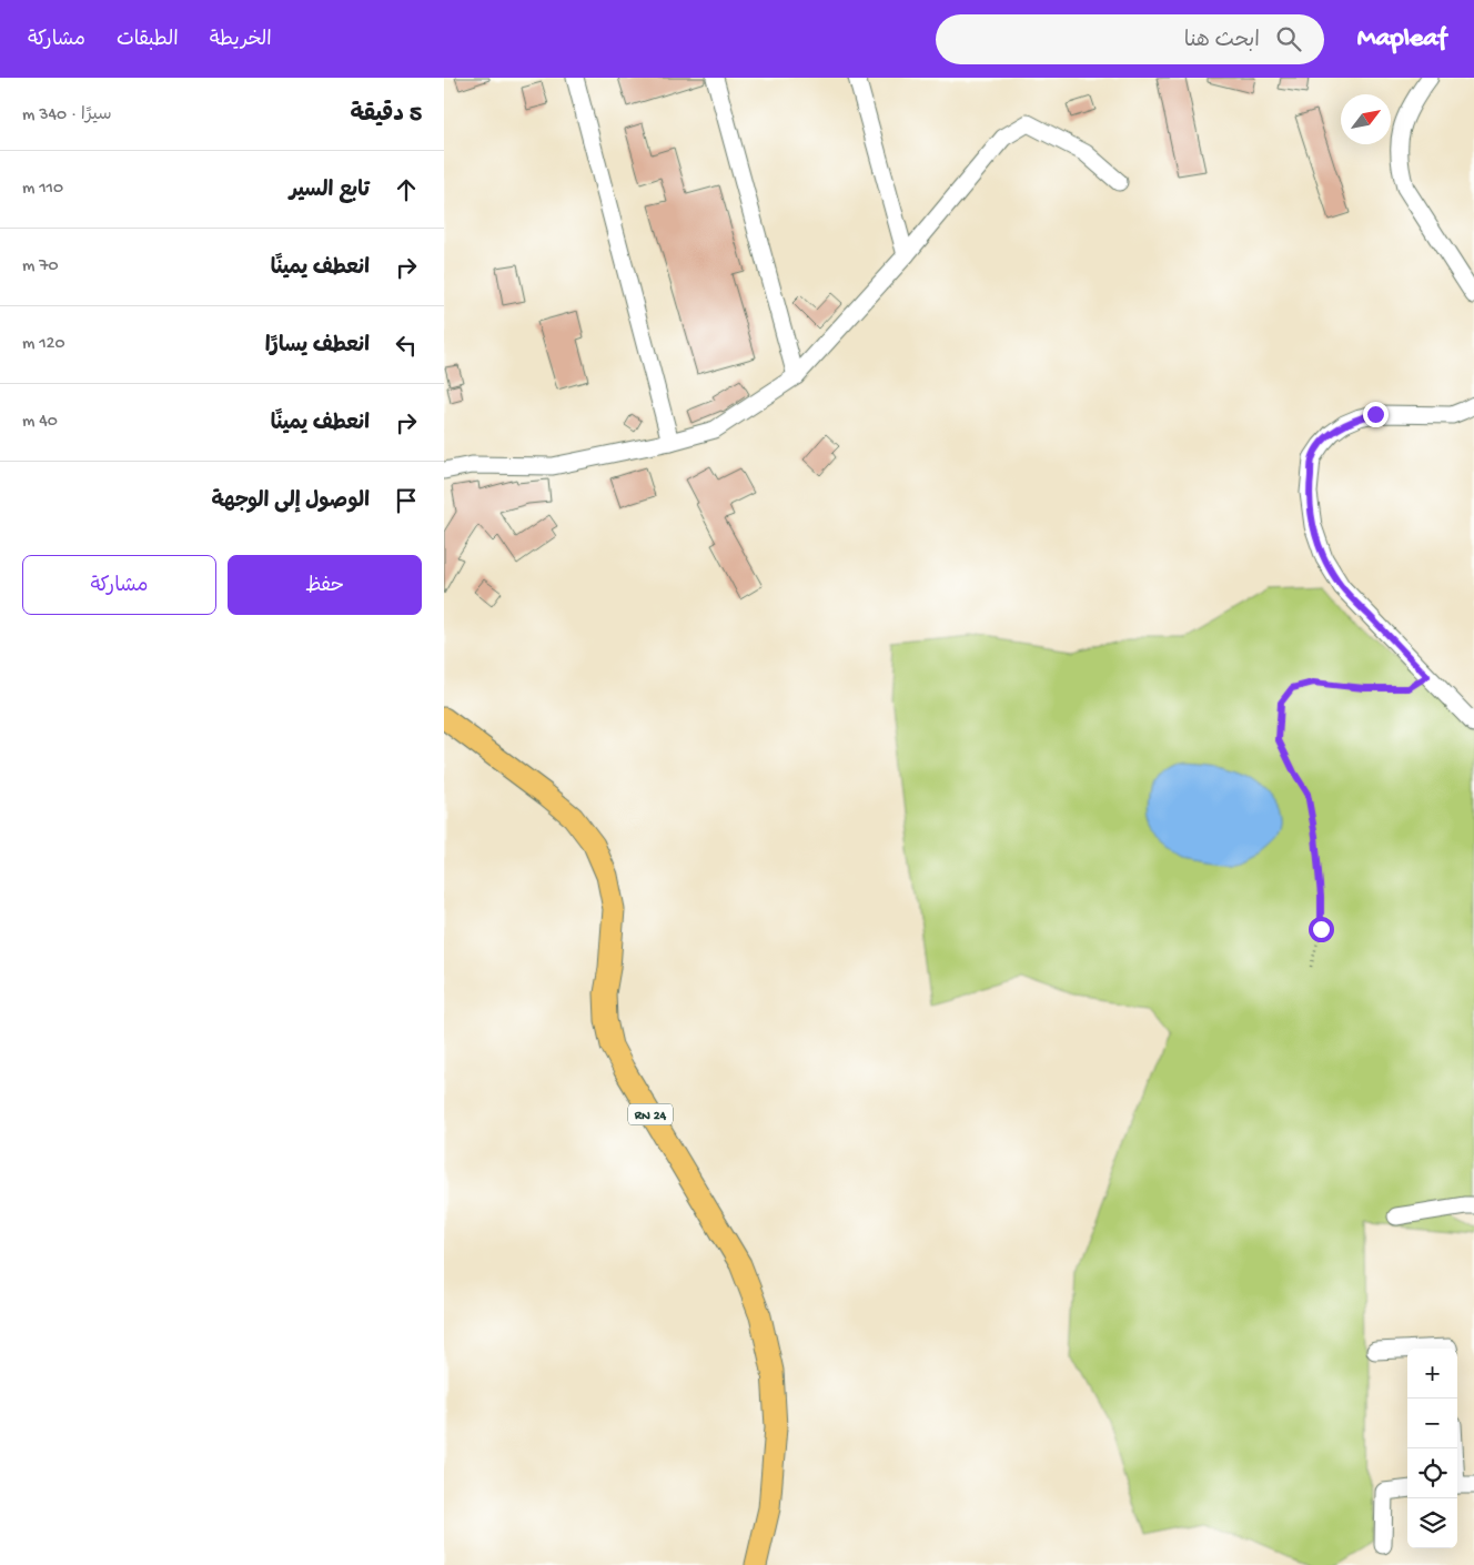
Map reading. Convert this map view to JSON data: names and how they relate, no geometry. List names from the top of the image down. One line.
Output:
{"streets":{"main road":["RN 24"]},"north":"top right","page":{"header":"Mapleaf","search":"ابحث هنا","nav":["الخريطة","الطبقات","مشاركة"],"heading":["5 دقيقة","سيرًا · 340 m"],"list":[["تابع السير","110 m"],["انعطف يمينًا","70 m"],["انعطف يسارًا","120 m"],["انعطف يمينًا","40 m"],"الوصول إلى الوجهة"],"buttons":["حفظ","مشاركة"],"map_buttons":["+","−"]}}
